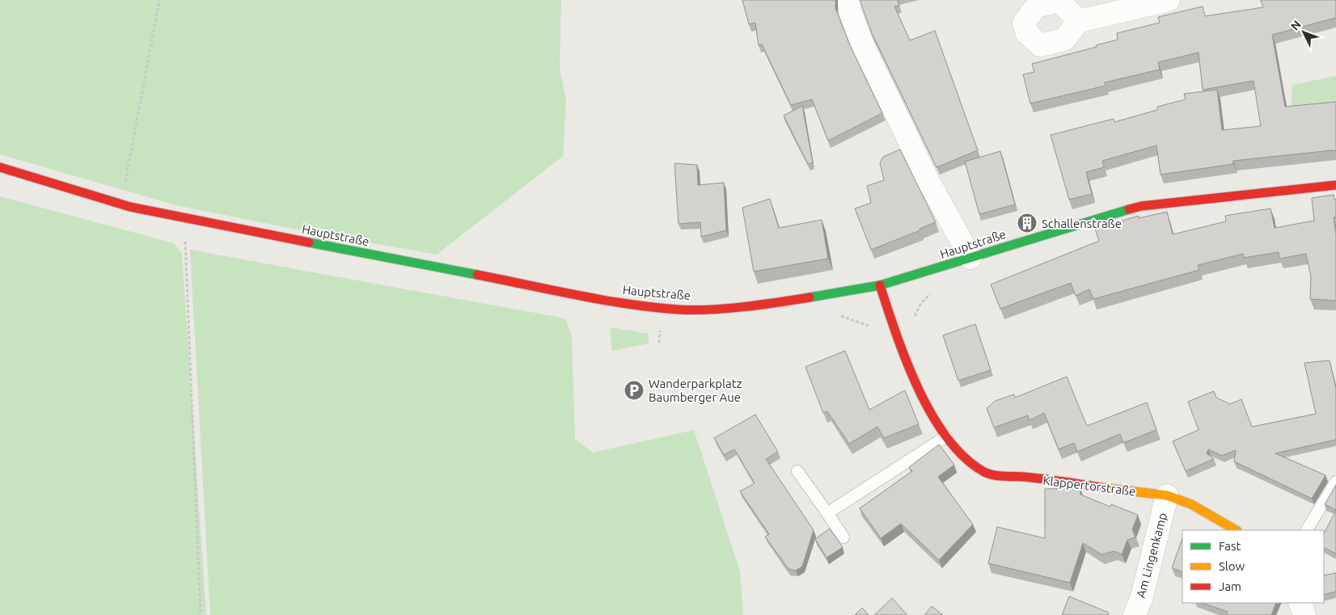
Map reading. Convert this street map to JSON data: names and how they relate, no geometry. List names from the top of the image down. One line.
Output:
{"streets":{"street":["Hauptstraße","Klappertorstraße","Am Lingenkamp"]},"crossings":[["Hauptstraße","Klappertorstraße"],["Klappertorstraße","Am Lingenkamp"]],"places":{"building":["Schallenstraße"],"parking":["Wanderparkplatz Baumberger Aue"]},"legend":["Fast","Slow","Jam"],"north":"top left"}
